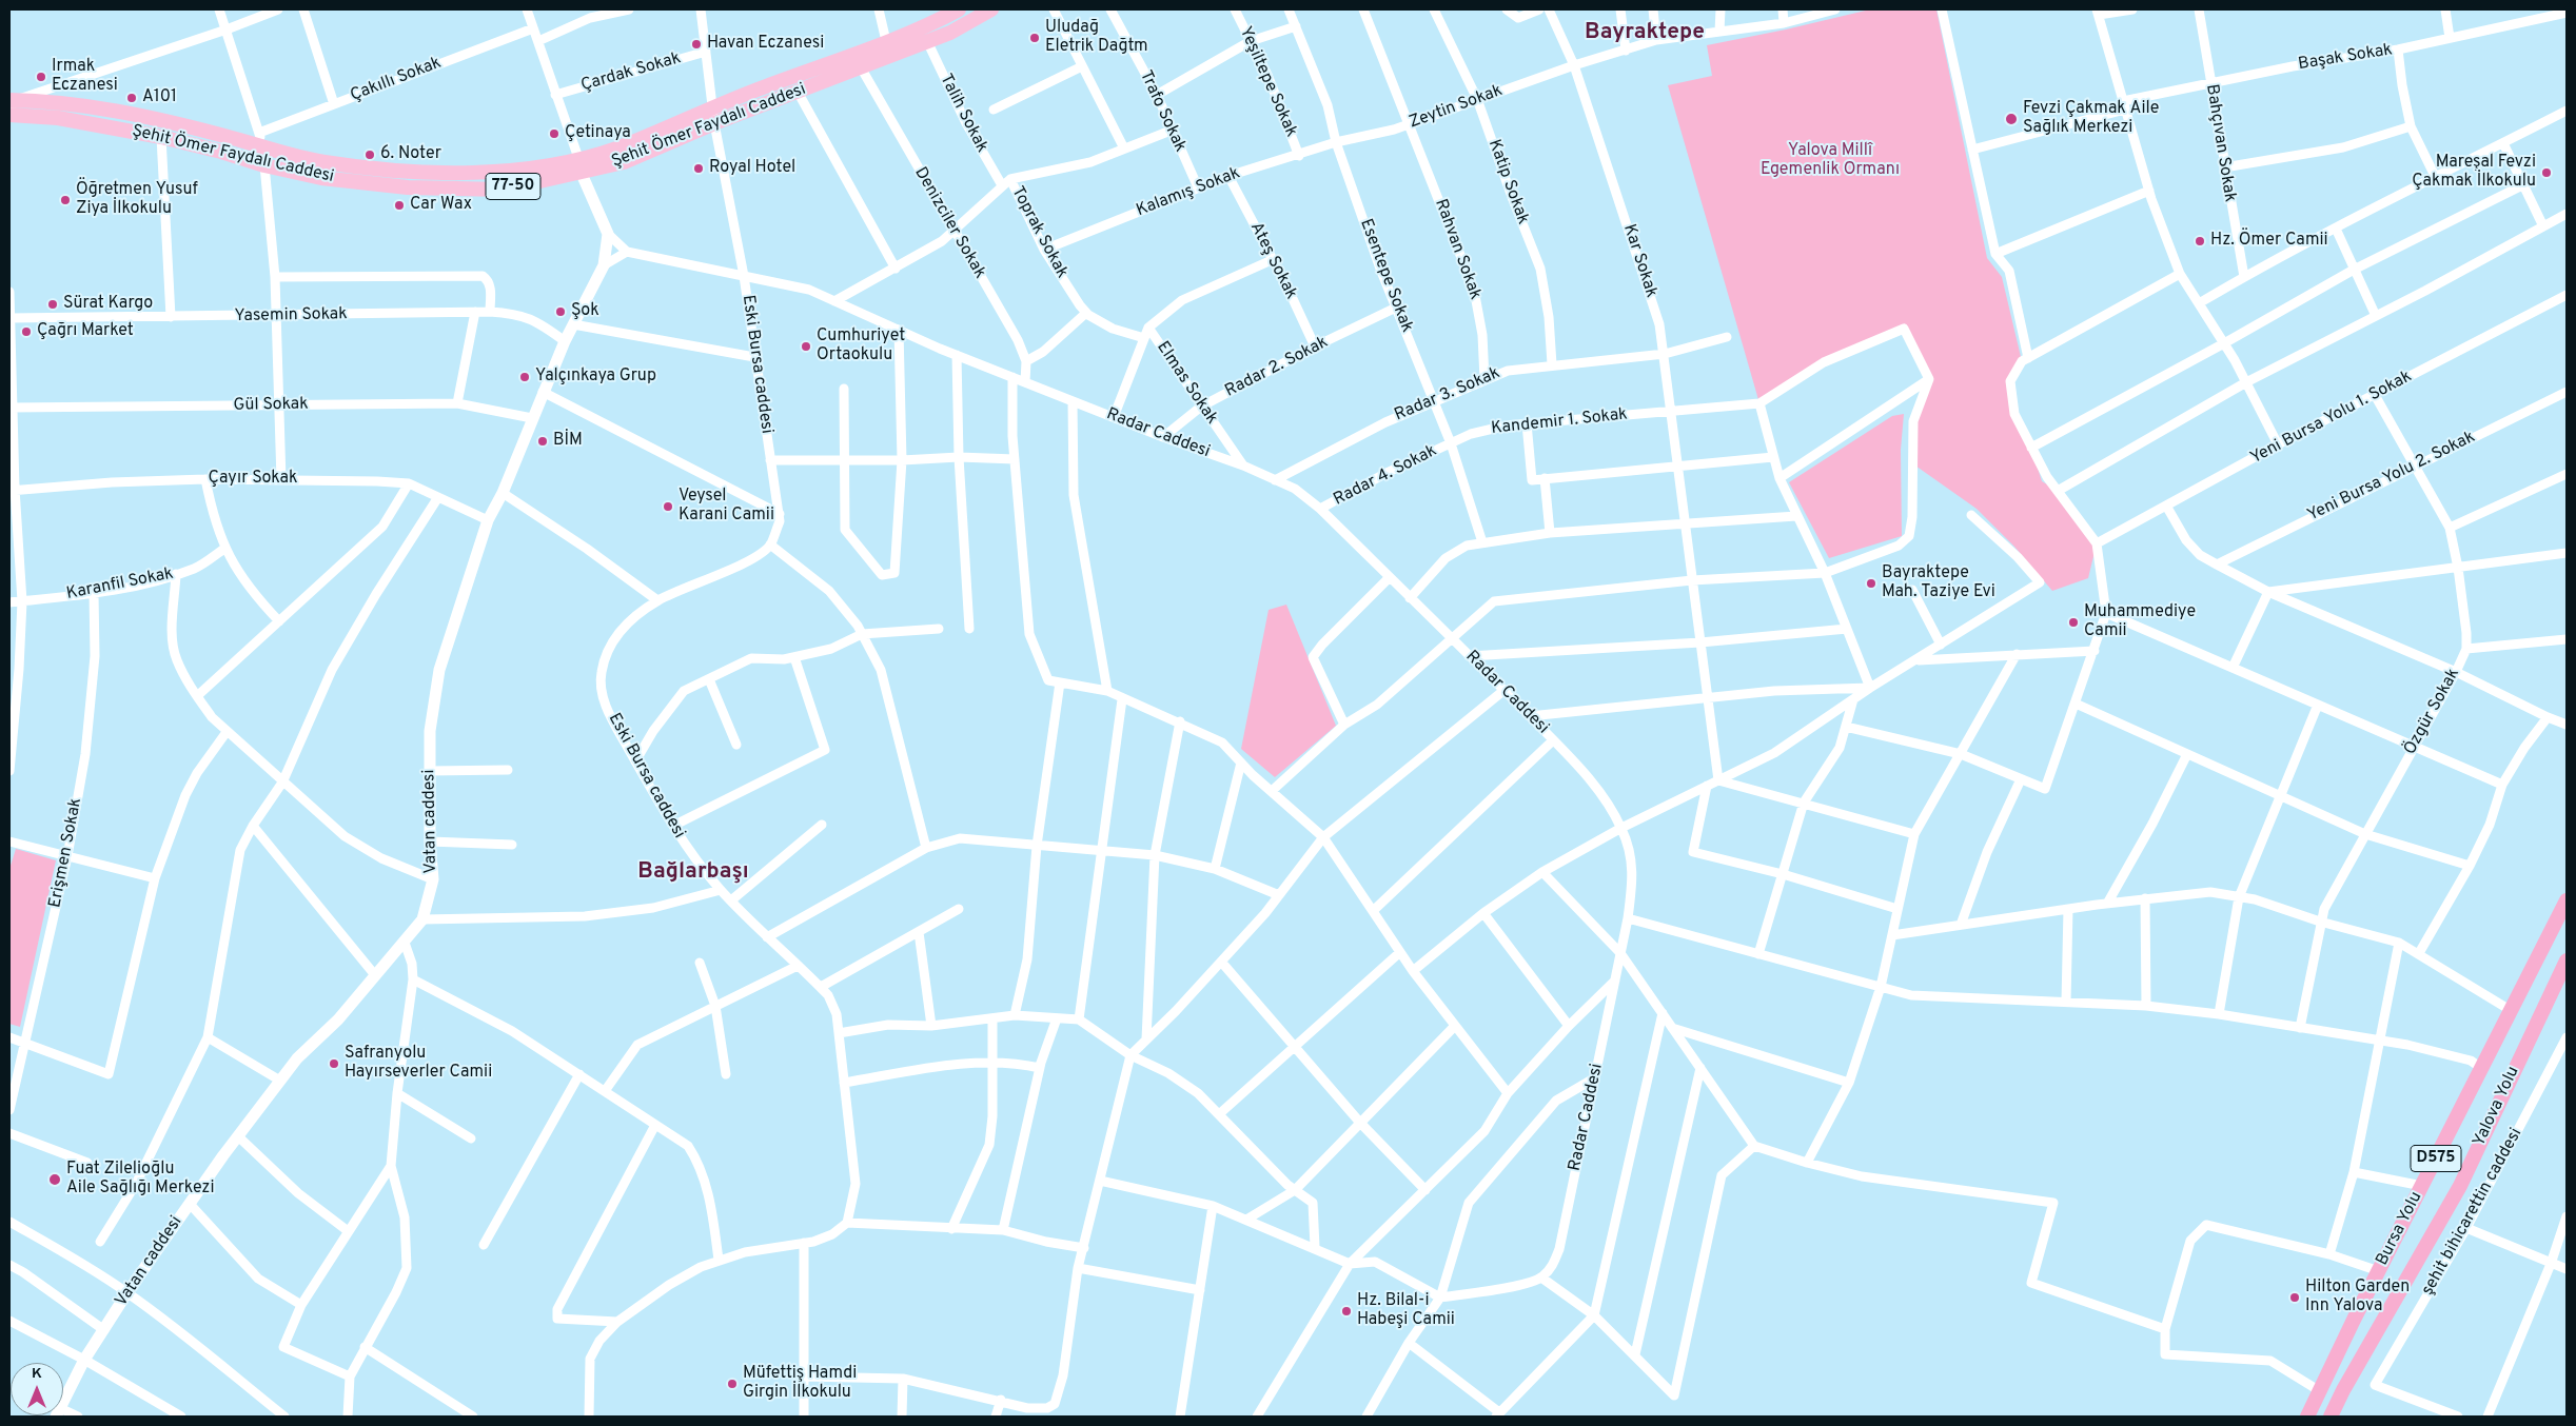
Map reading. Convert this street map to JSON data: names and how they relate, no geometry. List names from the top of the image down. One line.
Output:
{"streets":{"highway":["Yalova Yolu","D575","Bursa Yolu"],"main road":["Şehit Ömer Faydalı Caddesi","77-50"],"street":["Başak Sokak","Çardak Sokak","Çakıllı Sokak","Yeşiltepe Sokak","Zeytin Sokak","Trafo Sokak","Talih Sokak","Bahçıvan Sokak","Katip Sokak","Kalamış Sokak","Denizciler Sokak","Toprak Sokak","Rahvan Sokak","Ateş Sokak","Kar Sokak","Esentepe Sokak","Yasemin Sokak","Eski Bursa caddesi","Radar 2. Sokak","Elmas Sokak","Radar 3. Sokak","Gül Sokak","Yeni Bursa Yolu 1. Sokak","Kandemir 1. Sokak","Radar Caddesi","Radar 4. Sokak","Yeni Bursa Yolu 2. Sokak","Çayır Sokak","Karanfil Sokak","Özgür Sokak","Vatan caddesi","Erişmen Sokak","şehit bihicarettin caddesi"]},"crossings":[["Başak Sokak","Bahçıvan Sokak"],["Çardak Sokak","Eski Bursa caddesi"],["Yeşiltepe Sokak","Kalamış Sokak"],["Zeytin Sokak","Katip Sokak"],["Zeytin Sokak","Kalamış Sokak"],["Zeytin Sokak","Rahvan Sokak"],["Zeytin Sokak","Kar Sokak"],["Zeytin Sokak","Esentepe Sokak"],["Trafo Sokak","Kalamış Sokak"],["Talih Sokak","Şehit Ömer Faydalı Caddesi"],["Şehit Ömer Faydalı Caddesi","Denizciler Sokak"],["Şehit Ömer Faydalı Caddesi","Eski Bursa caddesi"],["Katip Sokak","Radar 3. Sokak"],["Kalamış Sokak","Toprak Sokak"],["Kalamış Sokak","Ateş Sokak"],["Kalamış Sokak","Esentepe Sokak"],["Denizciler Sokak","Radar Caddesi"],["Rahvan Sokak","Radar 3. Sokak"],["Ateş Sokak","Radar 2. Sokak"],["Kar Sokak","Radar 3. Sokak"],["Kar Sokak","Kandemir 1. Sokak"],["Esentepe Sokak","Radar 2. Sokak"],["Esentepe Sokak","Radar 3. Sokak"],["Esentepe Sokak","Kandemir 1. Sokak"],["Esentepe Sokak","Radar 4. Sokak"],["Yasemin Sokak","Vatan caddesi"],["Eski Bursa caddesi","Radar Caddesi"],["Radar 2. Sokak","Elmas Sokak"],["Radar 2. Sokak","Radar Caddesi"],["Elmas Sokak","Radar Caddesi"],["Radar 3. Sokak","Radar Caddesi"],["Gül Sokak","Vatan caddesi"],["Yeni Bursa Yolu 1. Sokak","Özgür Sokak"],["Kandemir 1. Sokak","Radar 4. Sokak"],["Radar Caddesi","Radar 4. Sokak"],["Yeni Bursa Yolu 2. Sokak","Özgür Sokak"],["Çayır Sokak","Vatan caddesi"],["Karanfil Sokak","Erişmen Sokak"]],"districts":["Bayraktepe","Bağlarbaşı"],"parks":["Yalova Millî Egemenlik Ormanı"],"places":["Uludağ Eletrik Dağtm","Havan Eczanesi","Irmak Eczanesi","A101","Fevzi Çakmak Aile Sağlık Merkezi","Çetinaya","6. Noter","Royal Hotel","Mareşal Fevzi Çakmak İlkokulu","Öğretmen Yusuf Ziya İlkokulu","Car Wax","Hz. Ömer Camii","Sürat Kargo","Şok","Çağrı Market","Cumhuriyet Ortaokulu","Yalçınkaya Grup","BİM","Veysel Karani Camii","Bayraktepe Mah. Taziye Evi","Muhammediye Camii","Safranyolu Hayırseverler Camii","Fuat Zilelioğlu Aile Sağlığı Merkezi","Hilton Garden Inn Yalova","Hz. Bilal-i Habeşi Camii","Müfettiş Hamdi Girgin İlkokulu"],"north":"top"}
